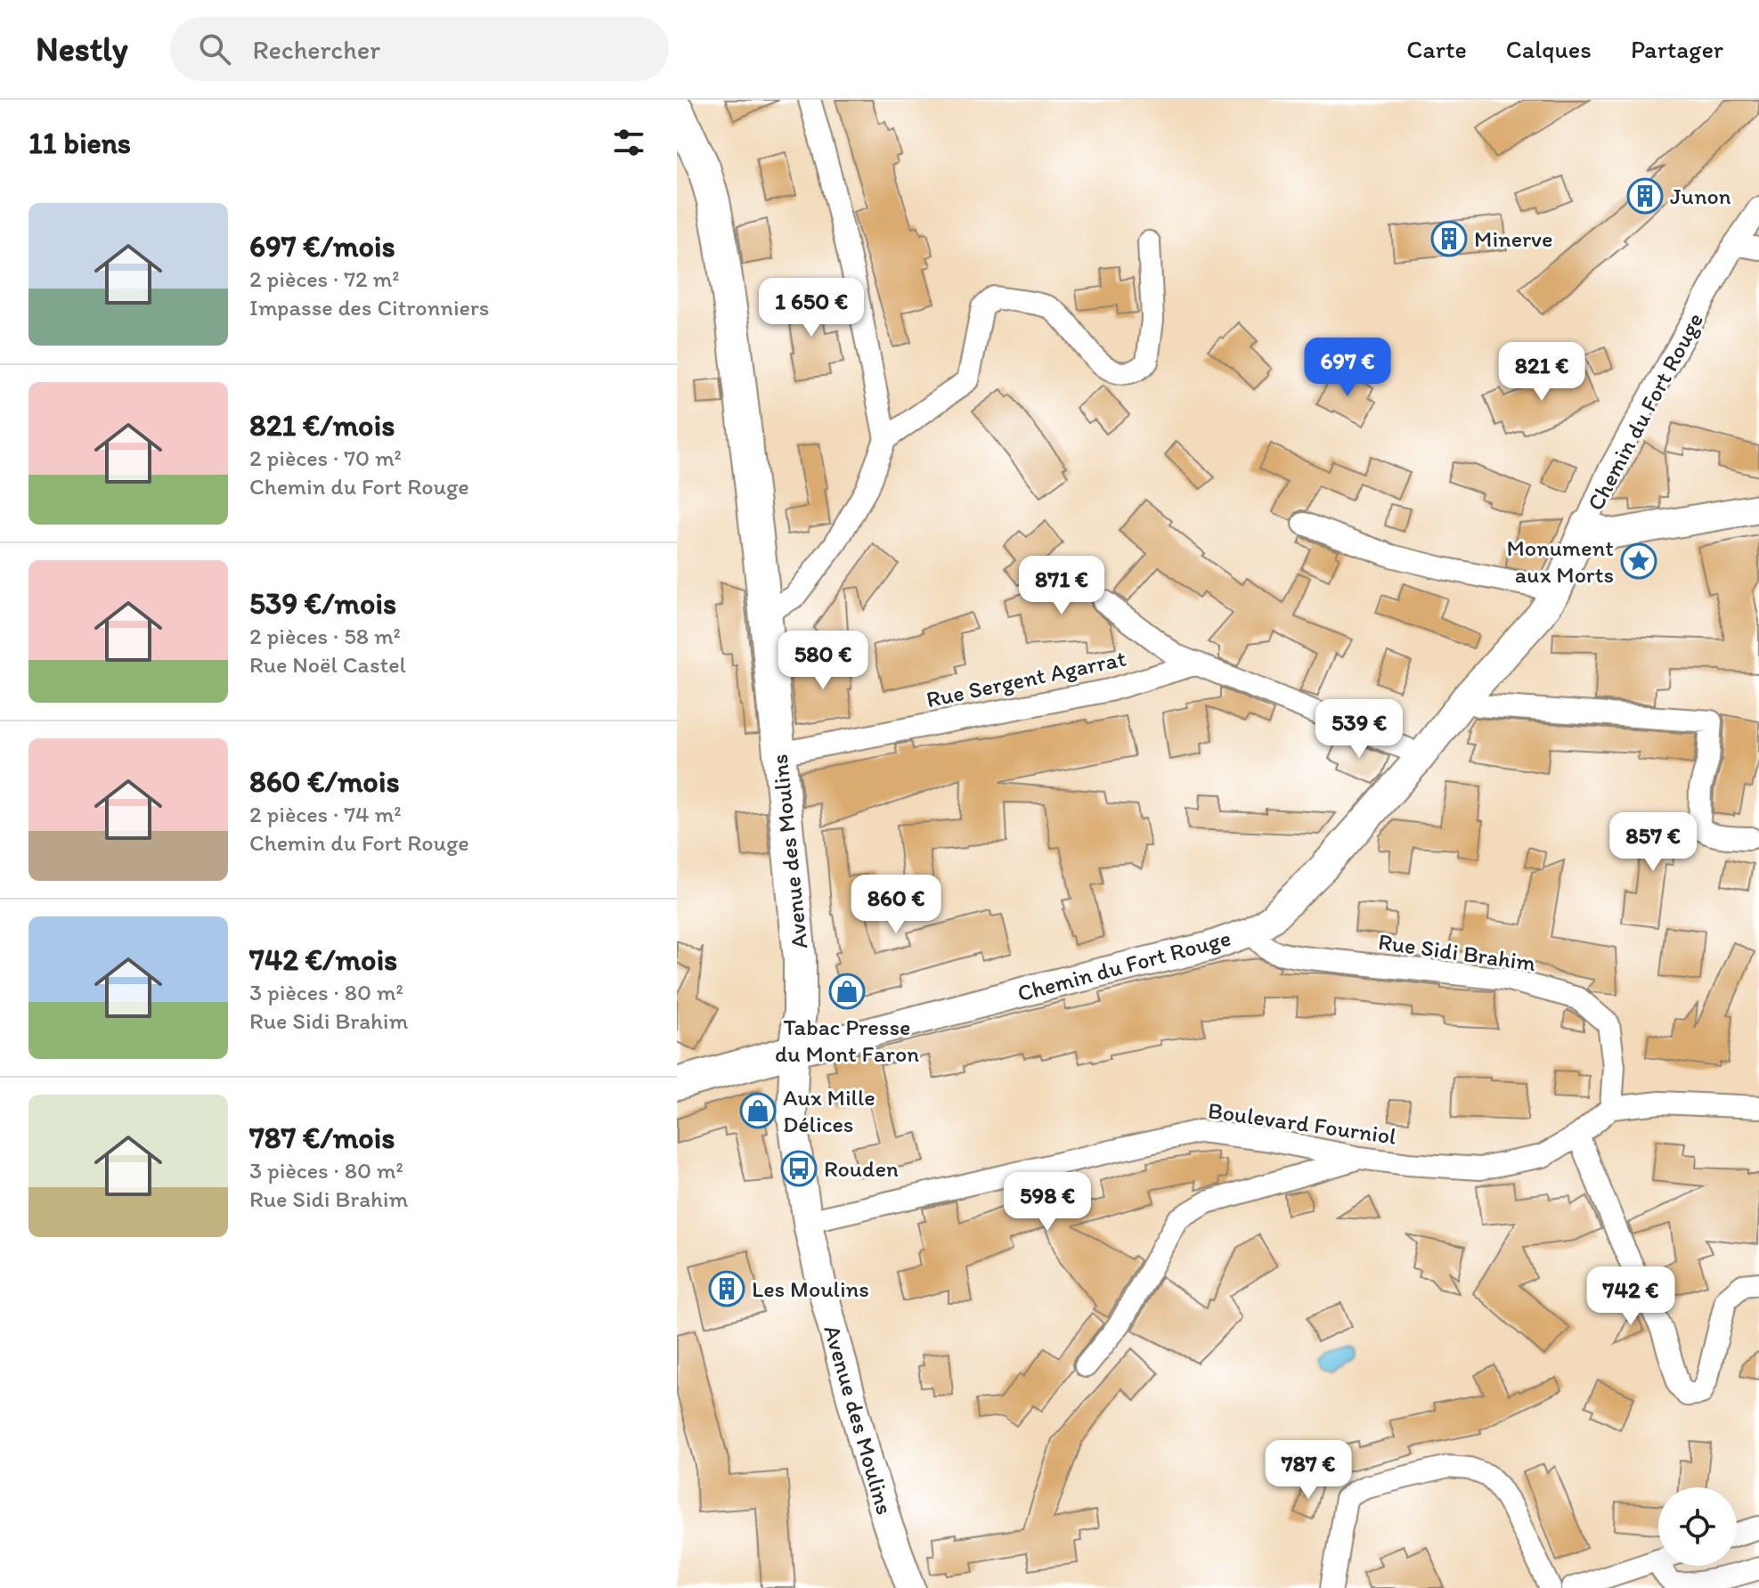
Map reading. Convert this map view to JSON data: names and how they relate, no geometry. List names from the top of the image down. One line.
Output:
{"streets":{"main road":["Chemin du Fort Rouge","Avenue des Moulins"],"street":["Rue Sergent Agarrat","Rue Sidi Brahim","Boulevard Fourniol"]},"crossings":[["Chemin du Fort Rouge","Avenue des Moulins"],["Chemin du Fort Rouge","Rue Sidi Brahim"],["Rue Sergent Agarrat","Avenue des Moulins"],["Avenue des Moulins","Boulevard Fourniol"]],"places":{"building":["Junon","Minerve","Les Moulins"],"place":["Monument aux Morts"],"shop":["Tabac Presse du Mont Faron","Aux Mille Délices"],"bus stop":["Rouden"]},"page":{"header":"Nestly","search":"Rechercher","nav":["Carte","Calques","Partager"],"heading":"11 biens","list":[{"name":"697 €/mois","note":"2 pièces · 72 m² · Impasse des Citronniers"},{"name":"821 €/mois","note":"2 pièces · 70 m² · Chemin du Fort Rouge"},{"name":"539 €/mois","note":"2 pièces · 58 m² · Rue Noël Castel"},{"name":"860 €/mois","note":"2 pièces · 74 m² · Chemin du Fort Rouge"},{"name":"742 €/mois","note":"3 pièces · 80 m² · Rue Sidi Brahim"},{"name":"787 €/mois","note":"3 pièces · 80 m² · Rue Sidi Brahim"}],"price":["1 650 €","697 €","821 €","871 €","580 €","539 €","857 €","860 €","598 €","742 €","787 €"]}}
